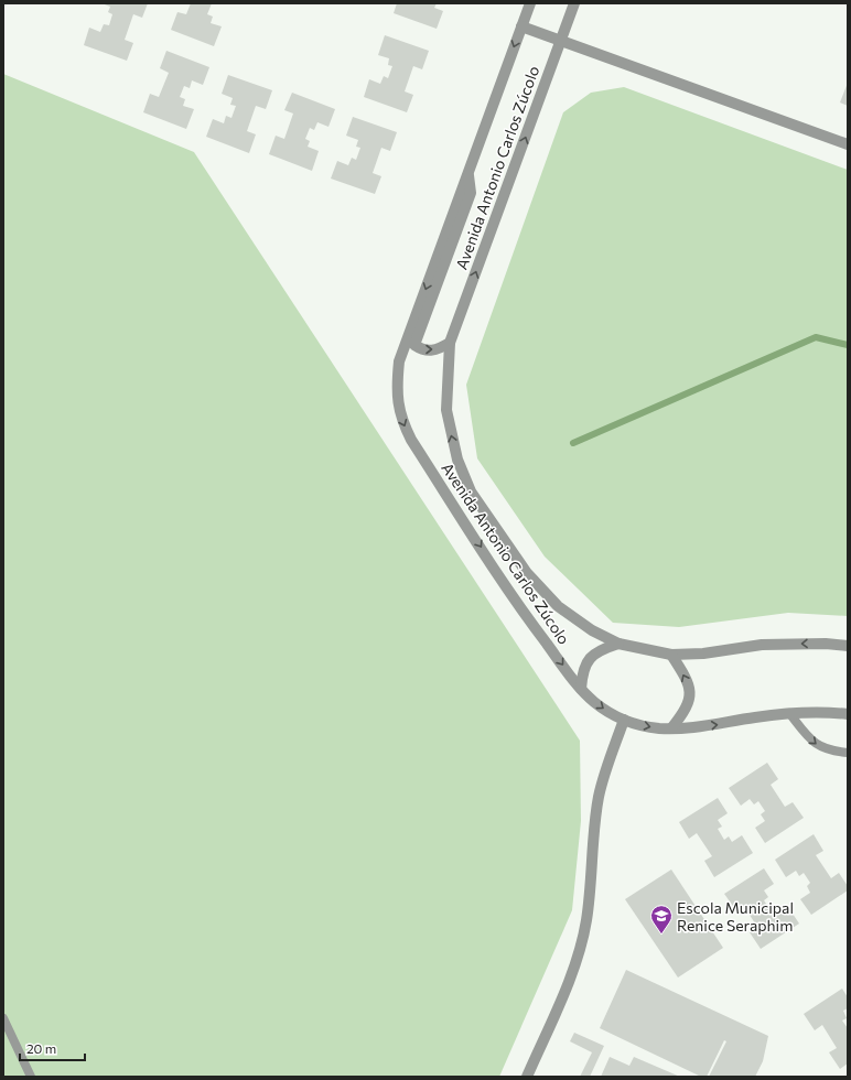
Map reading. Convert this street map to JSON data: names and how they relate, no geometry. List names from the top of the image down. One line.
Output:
{"streets":{"street":["Avenida Antonio Carlos Zúcolo"]},"places":{"school or university":["Escola Municipal Renice Seraphim"]},"scale_bar":"20 m"}
